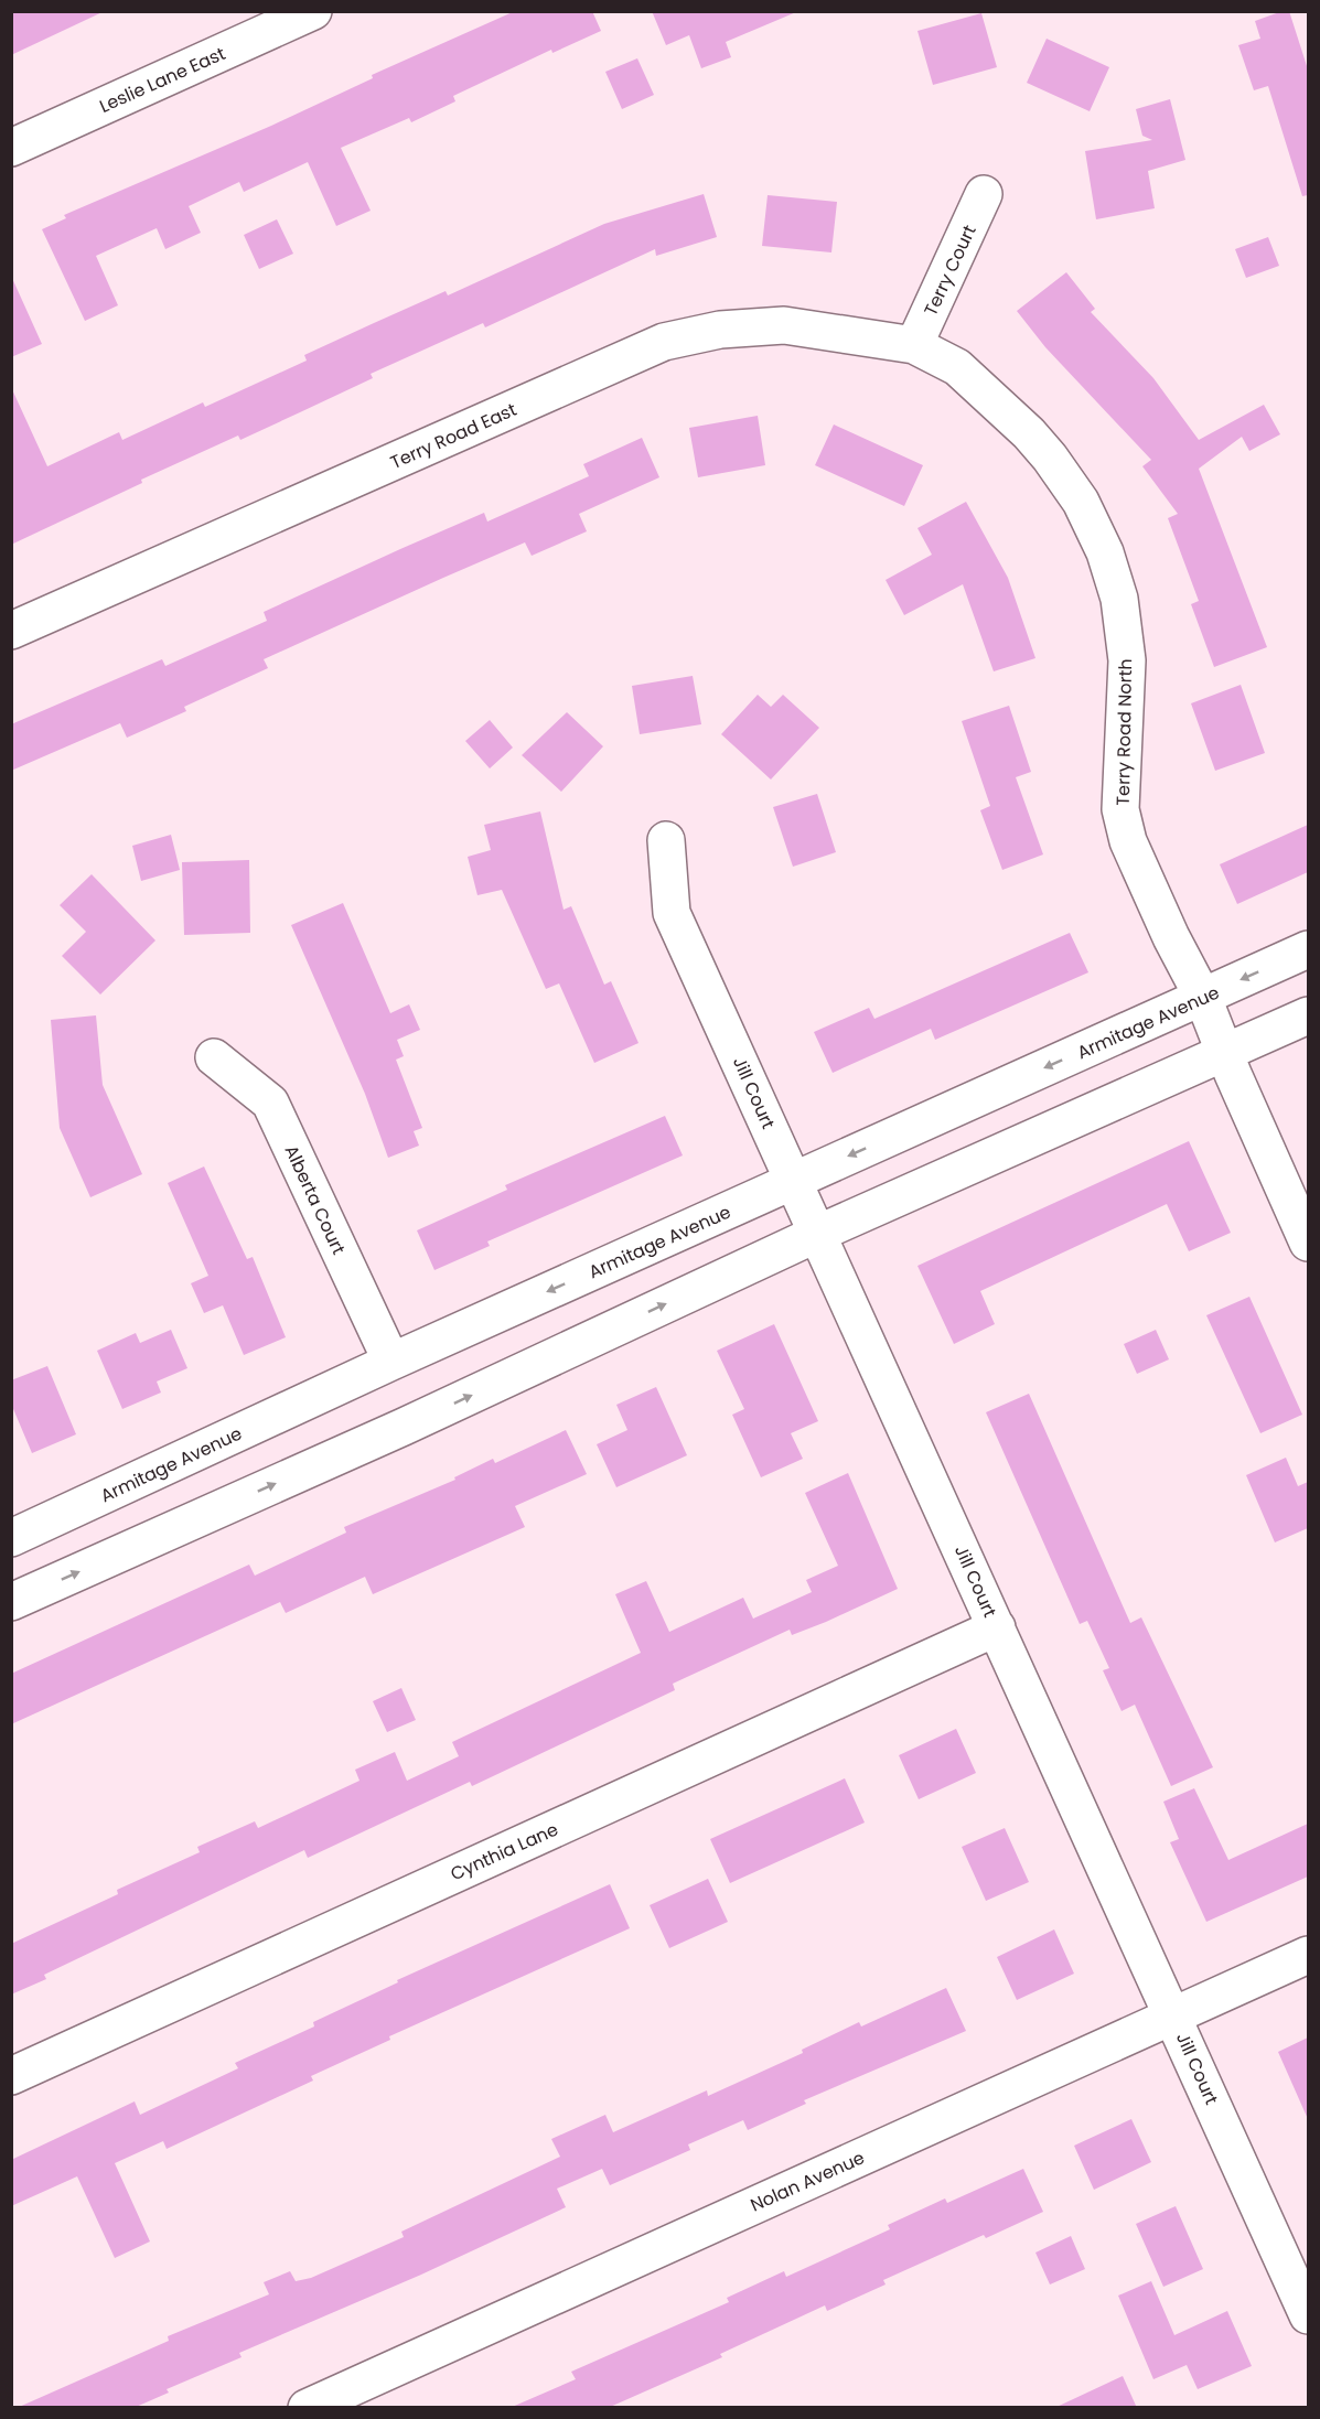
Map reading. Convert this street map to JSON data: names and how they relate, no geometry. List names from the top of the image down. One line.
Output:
{"streets":{"street":["Leslie Lane East","Terry Court","Terry Road East","Terry Road North","Armitage Avenue","Jill Court","Alberta Court","Cynthia Lane","Nolan Avenue"]},"crossings":[["Terry Court","Terry Road East"],["Terry Court","Terry Road North"],["Terry Road East","Terry Road North"],["Terry Road North","Armitage Avenue"],["Armitage Avenue","Jill Court"],["Armitage Avenue","Alberta Court"],["Jill Court","Cynthia Lane"],["Jill Court","Nolan Avenue"]]}
